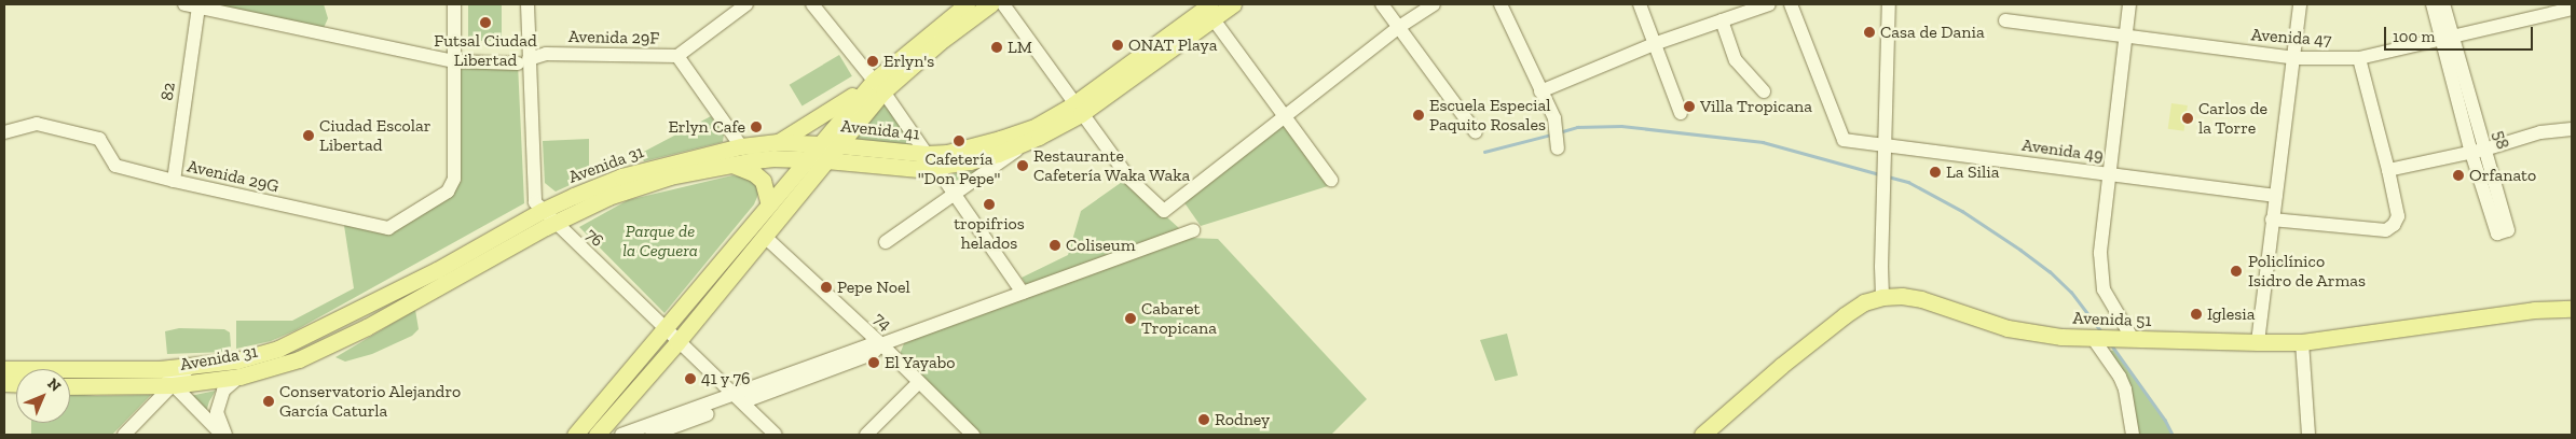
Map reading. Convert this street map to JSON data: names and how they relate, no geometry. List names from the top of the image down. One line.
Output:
{"streets":{"main road":["Avenida 41","Avenida 31","Avenida 51"],"street":["Avenida 29F","Avenida 47","82","58","Avenida 49","Avenida 29G","76","74"]},"crossings":[["Avenida 29F","82"],["Avenida 29F","Avenida 29G"],["Avenida 29F","76"],["Avenida 47","58"],["82","Avenida 29G"],["Avenida 41","Avenida 31"],["Avenida 41","76"],["Avenida 31","76"]],"parks":["Parque de la Ceguera"],"places":["Futsal Ciudad Libertad","Casa de Dania","ONAT Playa","LM","Erlyn's","Villa Tropicana","Escuela Especial Paquito Rosales","Carlos de la Torre","Erlyn Cafe","Ciudad Escolar Libertad","Cafetería \"Don Pepe\"","Restaurante Cafetería Waka Waka","La Silia","Orfanato","tropifrios helados","Coliseum","Policlínico Isidro de Armas","Pepe Noel","Iglesia","Cabaret Tropicana","El Yayabo","41 y 76","Conservatorio Alejandro García Caturla","Rodney"],"scale_bar":"100 m","north":"top right"}
